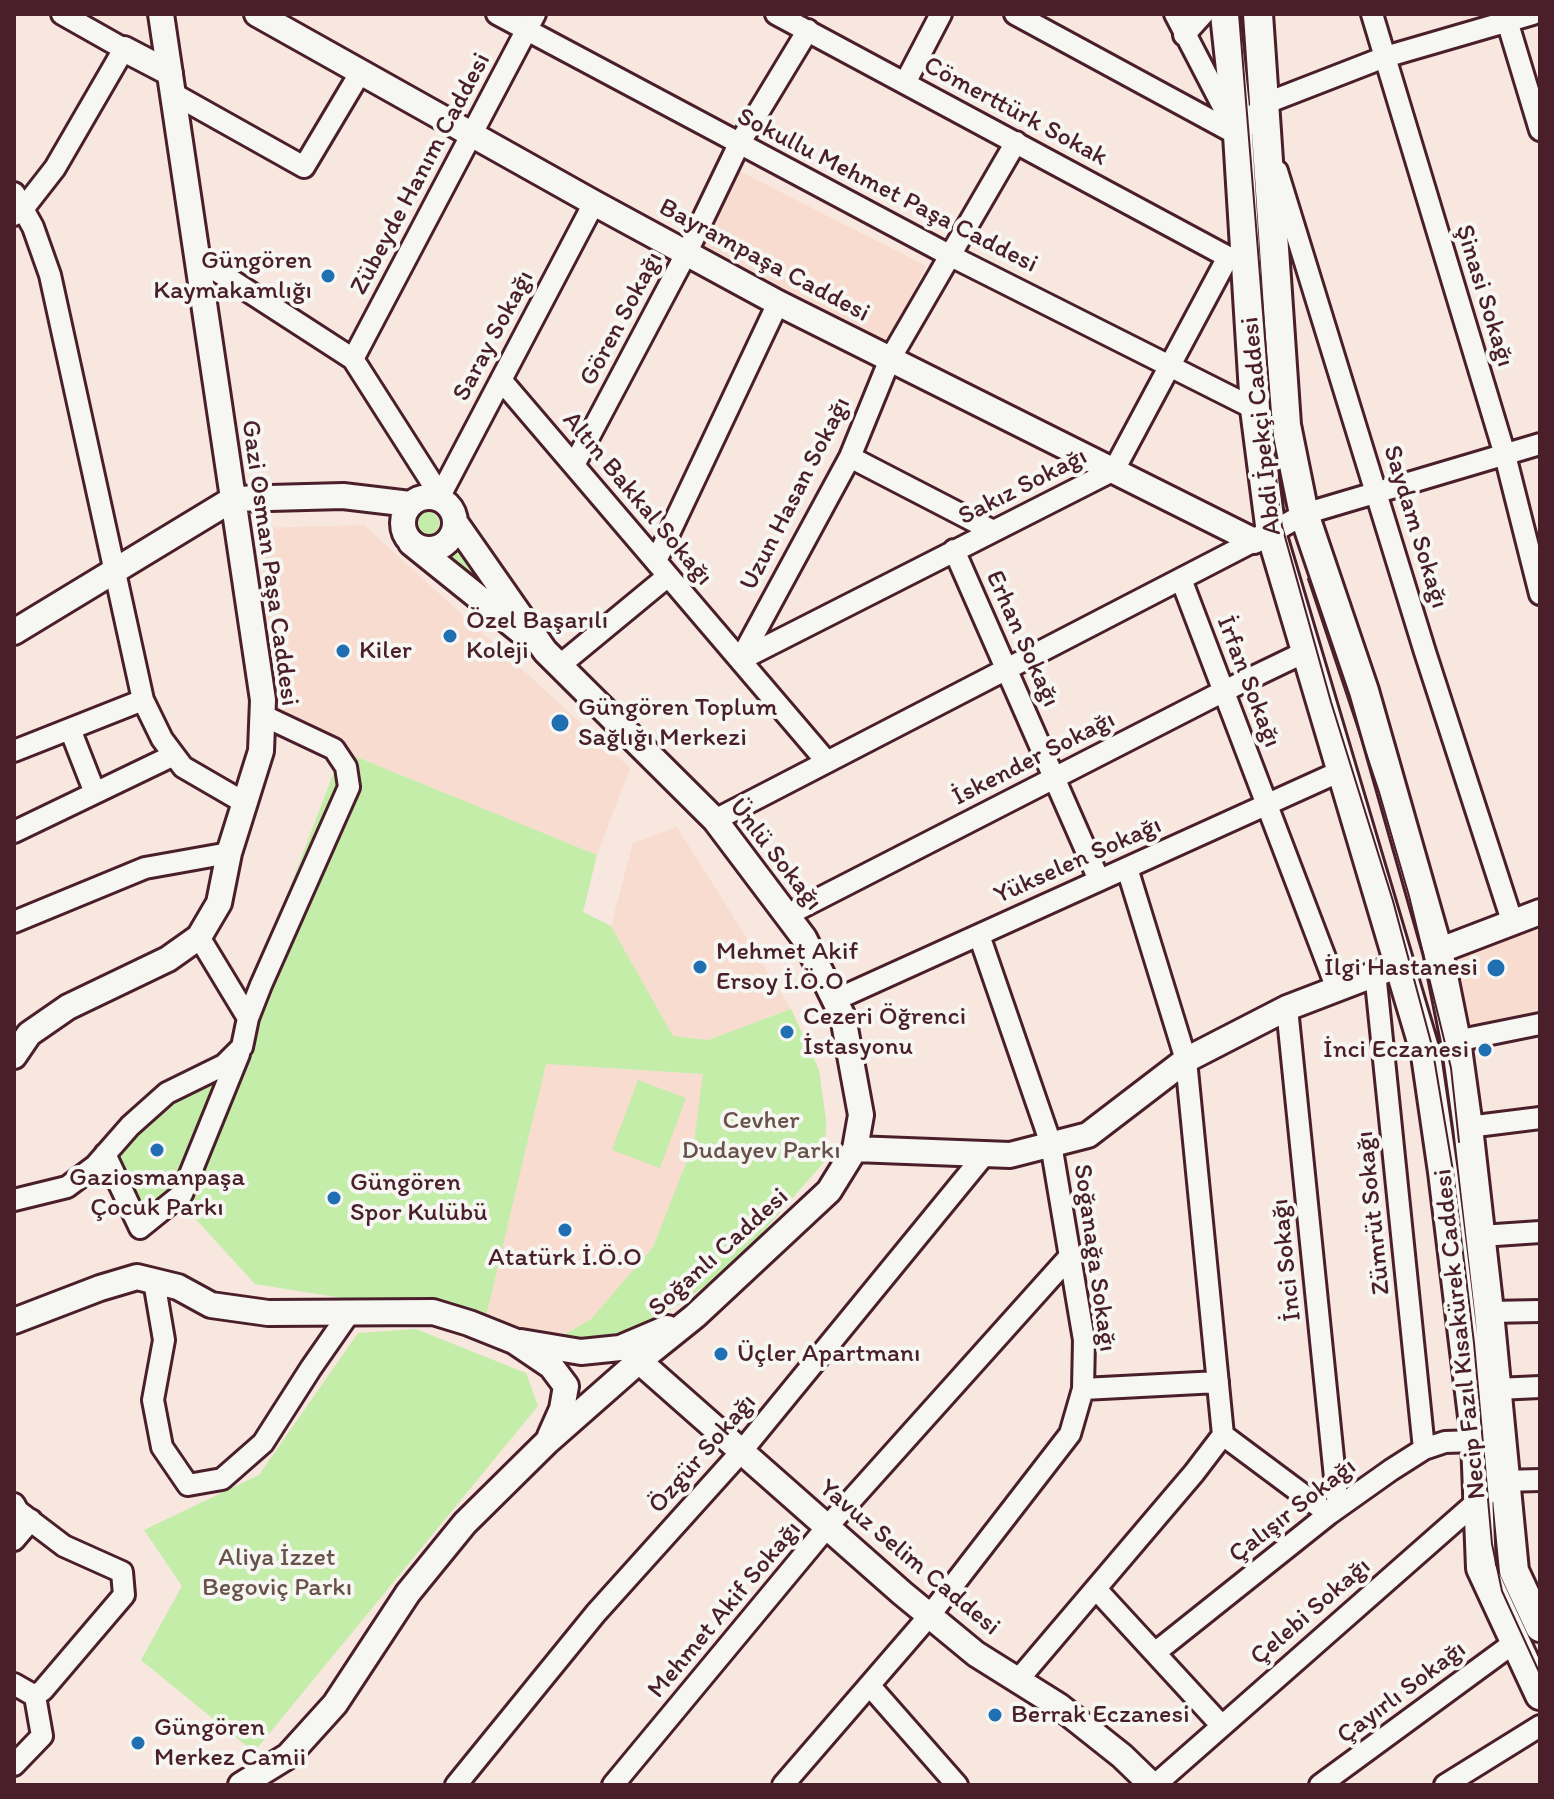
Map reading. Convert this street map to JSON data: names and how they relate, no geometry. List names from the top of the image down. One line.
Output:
{"streets":{"main road":["Abdi İpekçi Caddesi","Necip Fazıl Kısakürek Caddesi"],"street":["Cömerttürk Sokak","Zübeyde Hanım Caddesi","Sokullu Mehmet Paşa Caddesi","Bayrampaşa Caddesi","Şinasi Sokağı","Gören Sokağı","Saray Sokağı","Sakız Sokağı","Uzun Hasan Sokağı","Altın Bakkal Sokağı","Saydam Sokağı","Gazi Osman Paşa Caddesi","Erhan Sokağı","İrfan Sokağı","İskender Sokağı","Ünlü Sokağı","Yükselen Sokağı","Zümrüt Sokağı","Soğanlı Caddesi","Soğanağa Sokağı","İnci Sokağı","Özgür Sokağı","Çalışır Sokağı","Yavuz Selim Caddesi","Mehmet Akif Sokağı","Çelebi Sokağı","Çayırlı Sokağı"]},"crossings":[["Cömerttürk Sokak","Gören Sokağı"],["Cömerttürk Sokak","Sakız Sokağı"],["Cömerttürk Sokak","Uzun Hasan Sokağı"],["Zübeyde Hanım Caddesi","Sokullu Mehmet Paşa Caddesi"],["Zübeyde Hanım Caddesi","Bayrampaşa Caddesi"],["Sokullu Mehmet Paşa Caddesi","Gören Sokağı"],["Sokullu Mehmet Paşa Caddesi","Abdi İpekçi Caddesi"],["Sokullu Mehmet Paşa Caddesi","Sakız Sokağı"],["Sokullu Mehmet Paşa Caddesi","Uzun Hasan Sokağı"],["Bayrampaşa Caddesi","Gören Sokağı"],["Bayrampaşa Caddesi","Saray Sokağı"],["Bayrampaşa Caddesi","Abdi İpekçi Caddesi"],["Bayrampaşa Caddesi","Sakız Sokağı"],["Bayrampaşa Caddesi","Uzun Hasan Sokağı"],["Gören Sokağı","Altın Bakkal Sokağı"],["Saray Sokağı","Altın Bakkal Sokağı"],["Abdi İpekçi Caddesi","Saydam Sokağı"],["Abdi İpekçi Caddesi","İskender Sokağı"],["Abdi İpekçi Caddesi","Yükselen Sokağı"],["Abdi İpekçi Caddesi","Zümrüt Sokağı"],["Abdi İpekçi Caddesi","Necip Fazıl Kısakürek Caddesi"],["Sakız Sokağı","Uzun Hasan Sokağı"],["Sakız Sokağı","Altın Bakkal Sokağı"],["Sakız Sokağı","Erhan Sokağı"],["Uzun Hasan Sokağı","Altın Bakkal Sokağı"],["Erhan Sokağı","İskender Sokağı"],["Erhan Sokağı","Yükselen Sokağı"],["İrfan Sokağı","İskender Sokağı"],["İrfan Sokağı","Yükselen Sokağı"],["İskender Sokağı","Ünlü Sokağı"],["Ünlü Sokağı","Yükselen Sokağı"],["Ünlü Sokağı","Soğanlı Caddesi"],["Yükselen Sokağı","Soğanağa Sokağı"],["Zümrüt Sokağı","Necip Fazıl Kısakürek Caddesi"],["Zümrüt Sokağı","Çalışır Sokağı"],["Soğanlı Caddesi","Yavuz Selim Caddesi"],["Soğanağa Sokağı","Yavuz Selim Caddesi"],["Soğanağa Sokağı","Mehmet Akif Sokağı"],["İnci Sokağı","Çalışır Sokağı"],["Necip Fazıl Kısakürek Caddesi","Çalışır Sokağı"],["Necip Fazıl Kısakürek Caddesi","Çelebi Sokağı"],["Necip Fazıl Kısakürek Caddesi","Çayırlı Sokağı"],["Özgür Sokağı","Yavuz Selim Caddesi"],["Yavuz Selim Caddesi","Mehmet Akif Sokağı"],["Yavuz Selim Caddesi","Çelebi Sokağı"]],"parks":["Cevher Dudayev Parkı","Aliya İzzet Begoviç Parkı"],"places":["Güngören Kaymakamlığı","Özel Başarılı Koleji","Kiler","Güngören Toplum Sağlığı Merkezi","Mehmet Akif Ersoy İ.Ö.O","İlgi Hastanesi","Cezeri Öğrenci İstasyonu","İnci Eczanesi","Gaziosmanpaşa Çocuk Parkı","Güngören Spor Kulübü","Atatürk İ.Ö.O","Üçler Apartmanı","Berrak Eczanesi","Güngören Merkez Camii"]}
